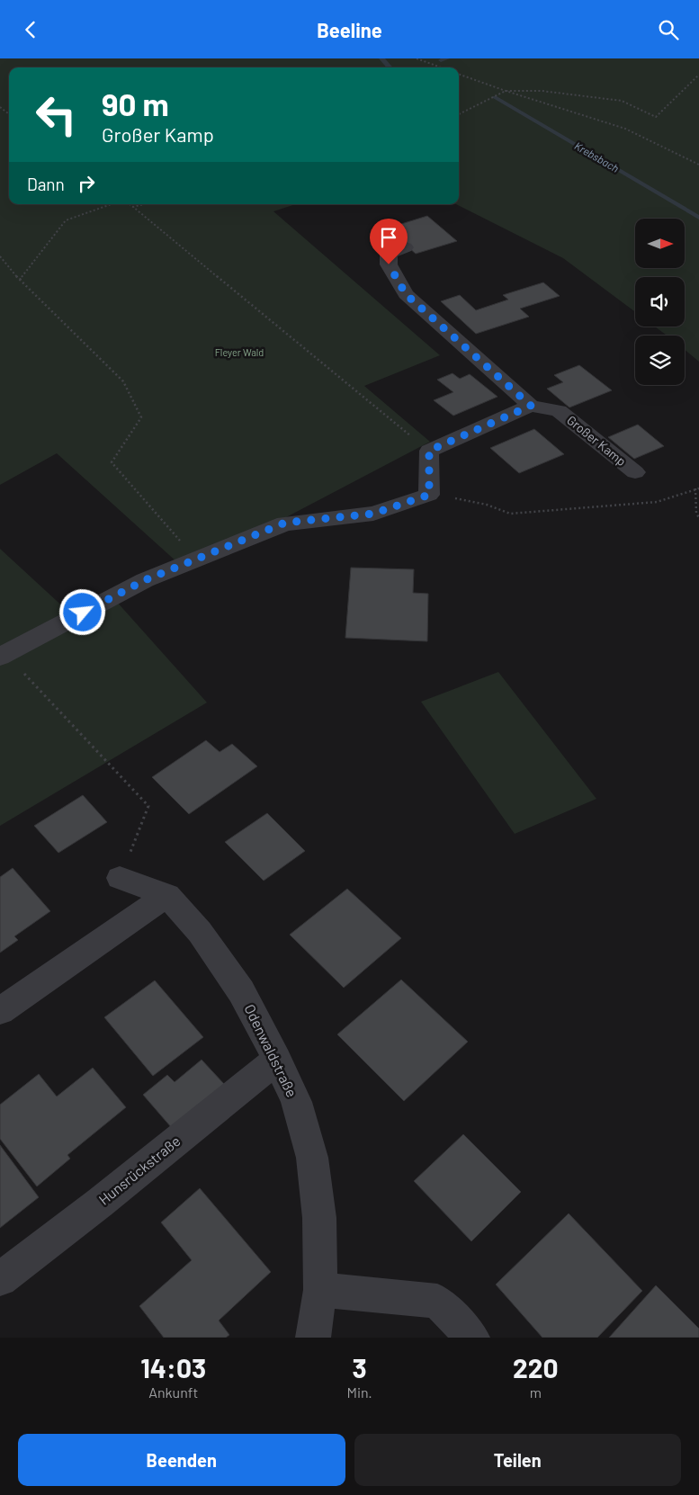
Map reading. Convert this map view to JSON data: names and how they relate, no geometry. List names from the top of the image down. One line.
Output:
{"streets":{"street":["Großer Kamp","Odenwaldstraße","Hunsrückstraße"]},"crossings":[["Odenwaldstraße","Hunsrückstraße"]],"water":["Krebsbach"],"parks":["Fleyer Wald"],"north":"right","page":{"header":"Beeline","turn":["90 m","Großer Kamp"],"then":"Dann","eta":["14:03","Ankunft","3","Min.","220","m"],"buttons":["Beenden","Teilen"]}}
